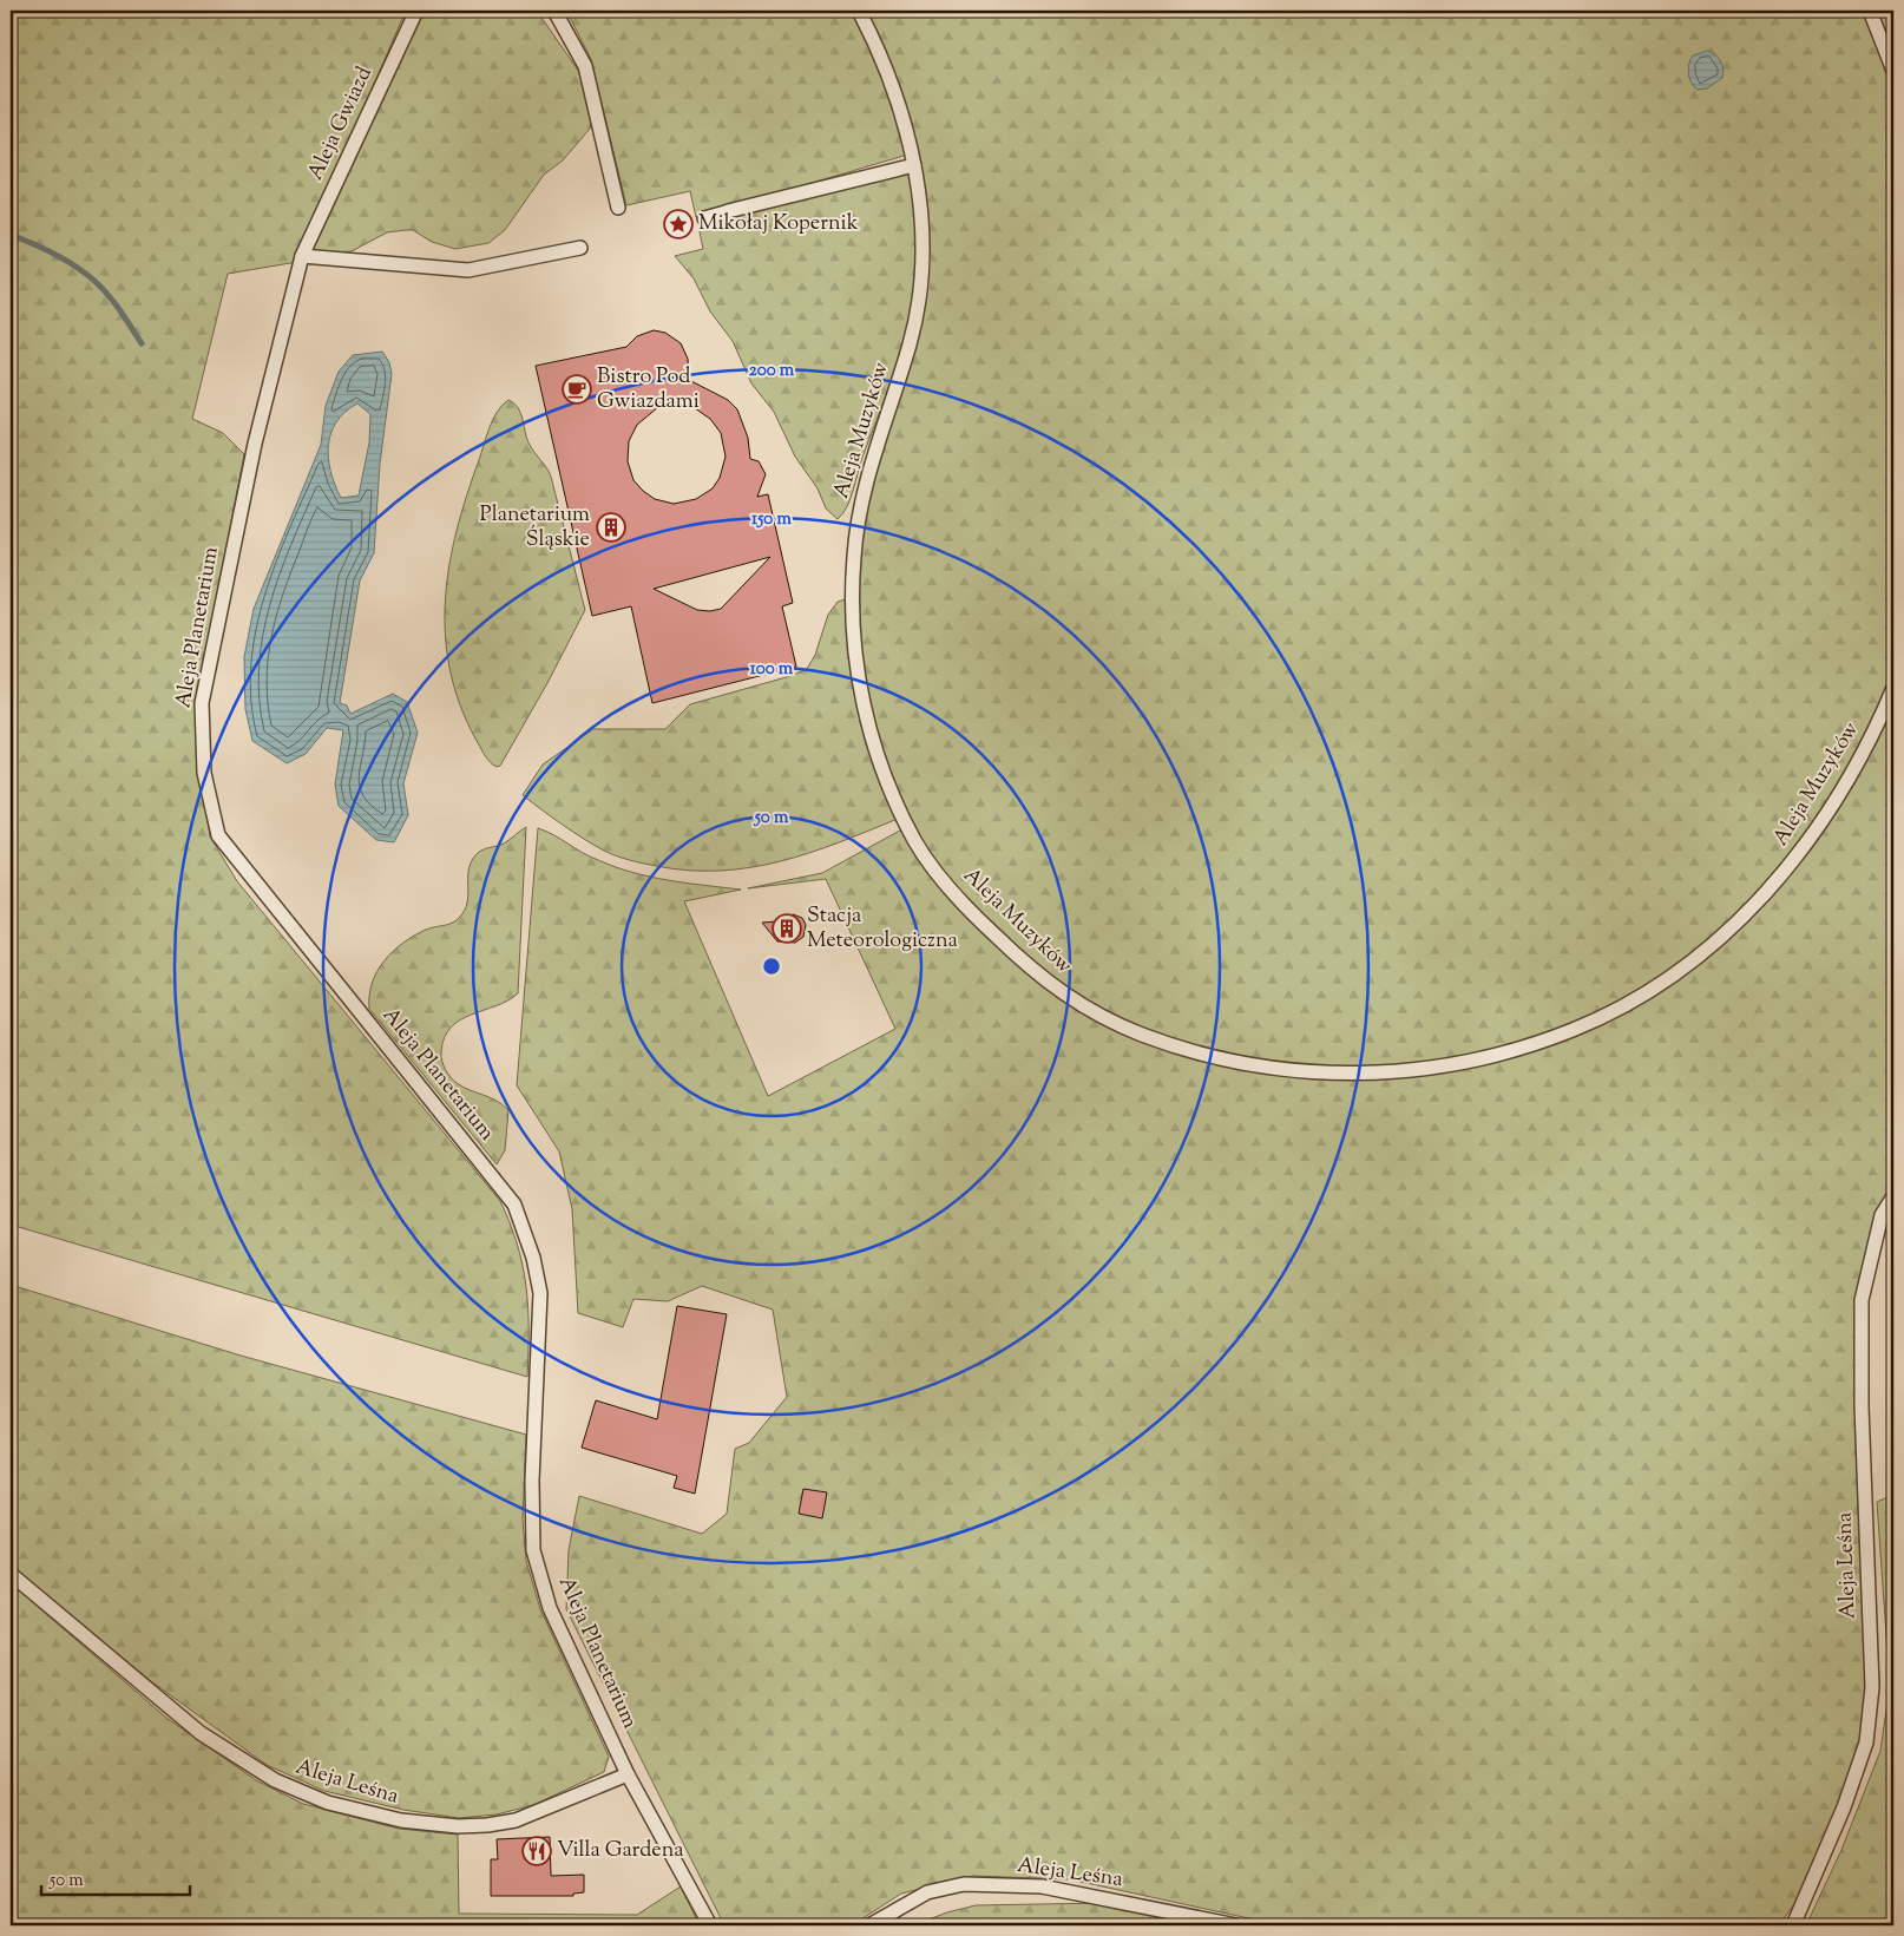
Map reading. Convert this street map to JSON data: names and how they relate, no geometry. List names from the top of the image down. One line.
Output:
{"streets":{"street":["Aleja Gwiazd","Aleja Muzyków","Aleja Planetarium","Aleja Leśna"]},"crossings":[["Aleja Gwiazd","Aleja Planetarium"],["Aleja Planetarium","Aleja Leśna"]],"places":{"place":["Mikołaj Kopernik"],"cafe":["Bistro Pod Gwiazdami"],"building":["Planetarium Śląskie","Stacja Meteorologiczna"],"restaurant":["Villa Gardena"]},"scale_bar":"50 m","rings":["200 m","150 m","100 m","50 m"]}
